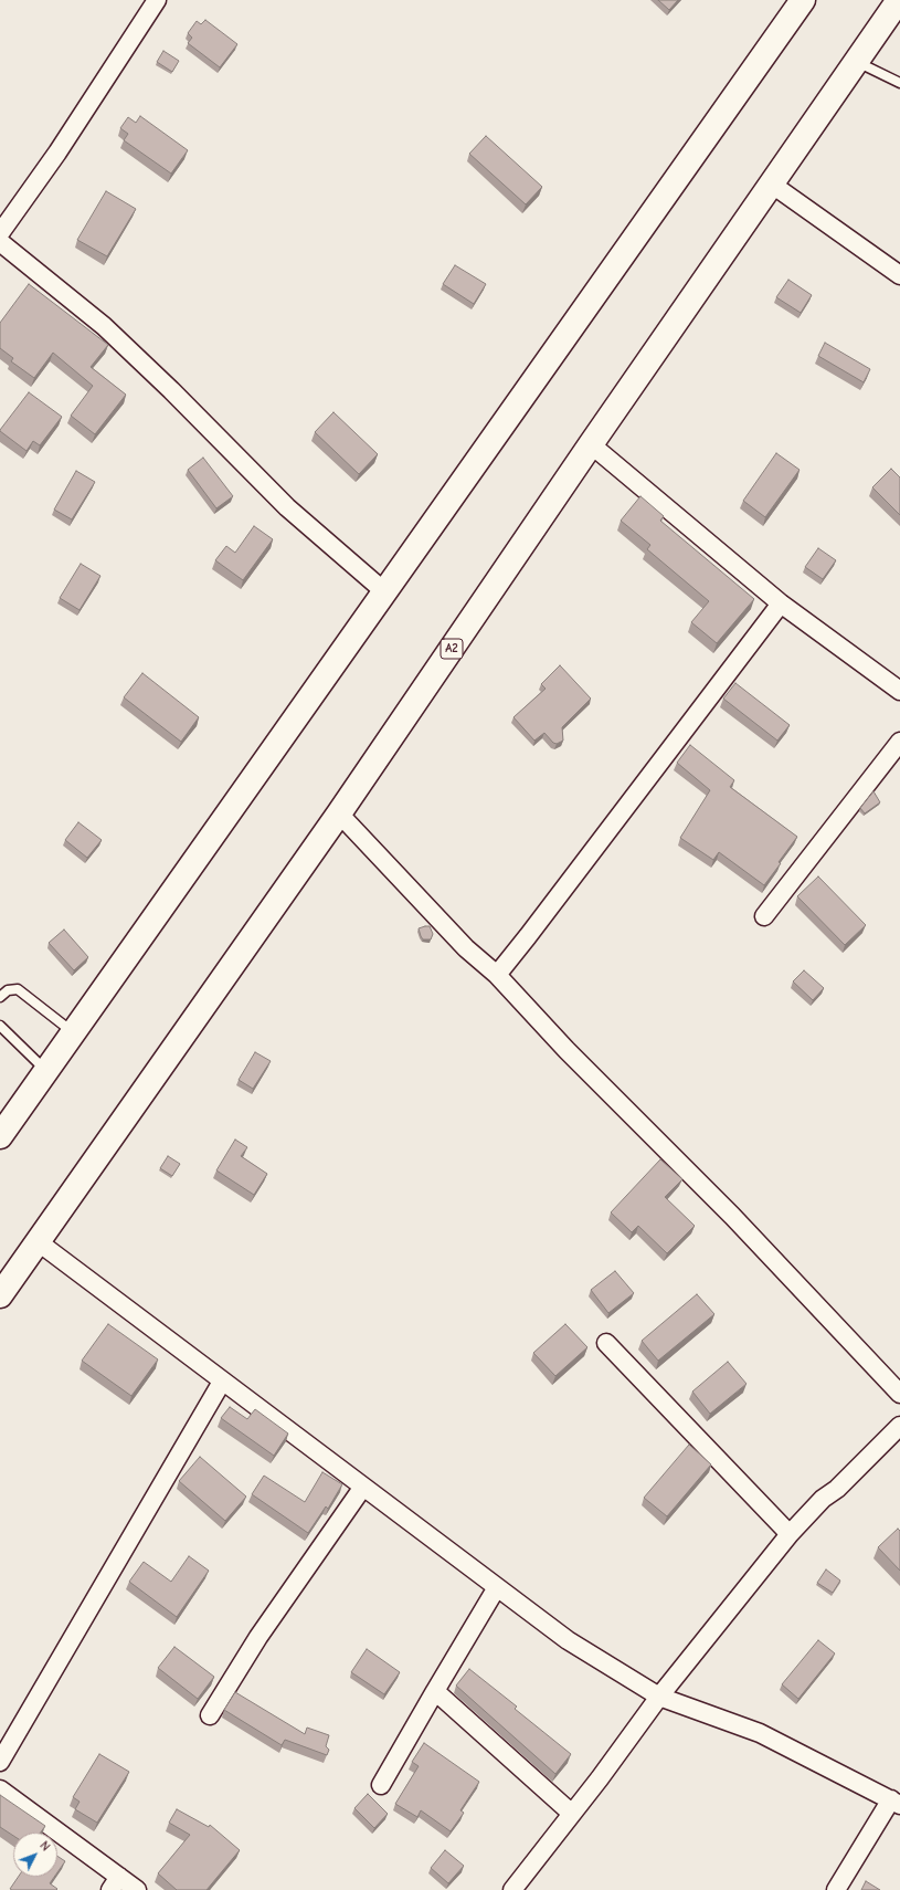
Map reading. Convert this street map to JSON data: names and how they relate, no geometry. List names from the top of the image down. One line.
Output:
{"streets":{"highway":["A2"]},"north":"top right"}
